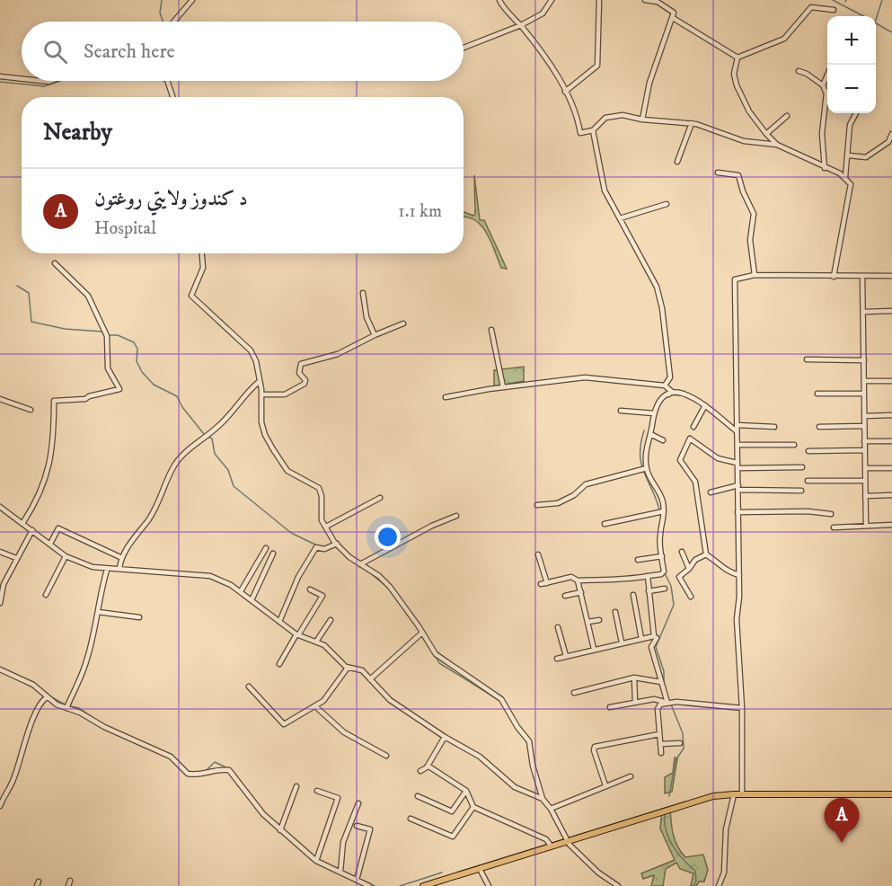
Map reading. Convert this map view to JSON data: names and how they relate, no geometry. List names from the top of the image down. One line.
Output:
{"page":{"map_buttons":["+","−"],"search":"Search here","heading":"Nearby","list":[{"mark":"A","name":"د کندوز ولایتي روغتون","note":"Hospital","value":"1.1 km"}],"pins":"A"}}
